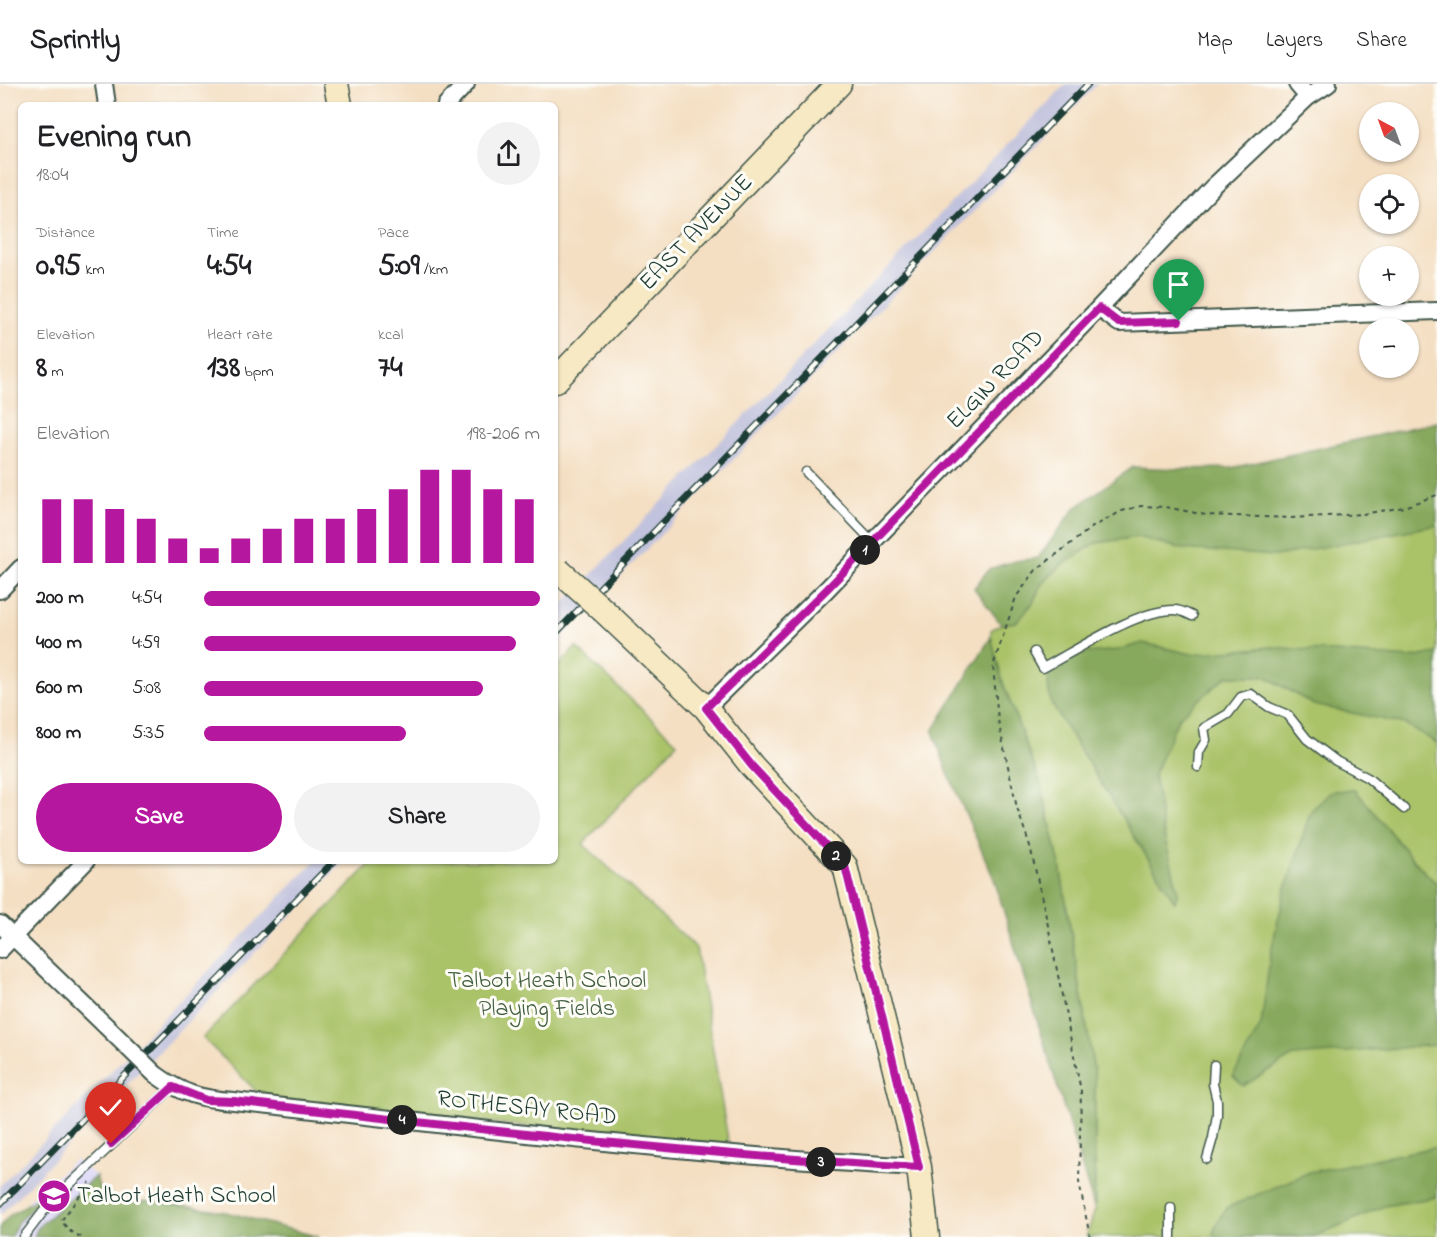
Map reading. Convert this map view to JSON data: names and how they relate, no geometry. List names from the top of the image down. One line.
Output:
{"streets":{"street":["EAST AVENUE","ELGIN ROAD","ROTHESAY ROAD"]},"parks":["Talbot Heath School Playing Fields"],"places":{"school or university":["Talbot Heath School"]},"north":"top left","page":{"header":"Sprintly","nav":["Map","Layers","Share"],"map_buttons":["+","−"],"heading":["Evening run","18:04"],"stats":[["Distance","0.95 km"],["Time","4:54"],["Pace","5:09 /km"],["Elevation","8 m"],["Heart rate","138 bpm"],["kcal","74"]],"chart":["Elevation","198–206 m"],"pins":["1","2","4","3"],"list":[{"name":"200 m","note":"4:54"},{"name":"400 m","note":"4:59"},{"name":"600 m","note":"5:08"},{"name":"800 m","note":"5:35"}],"buttons":["Save","Share"]}}
